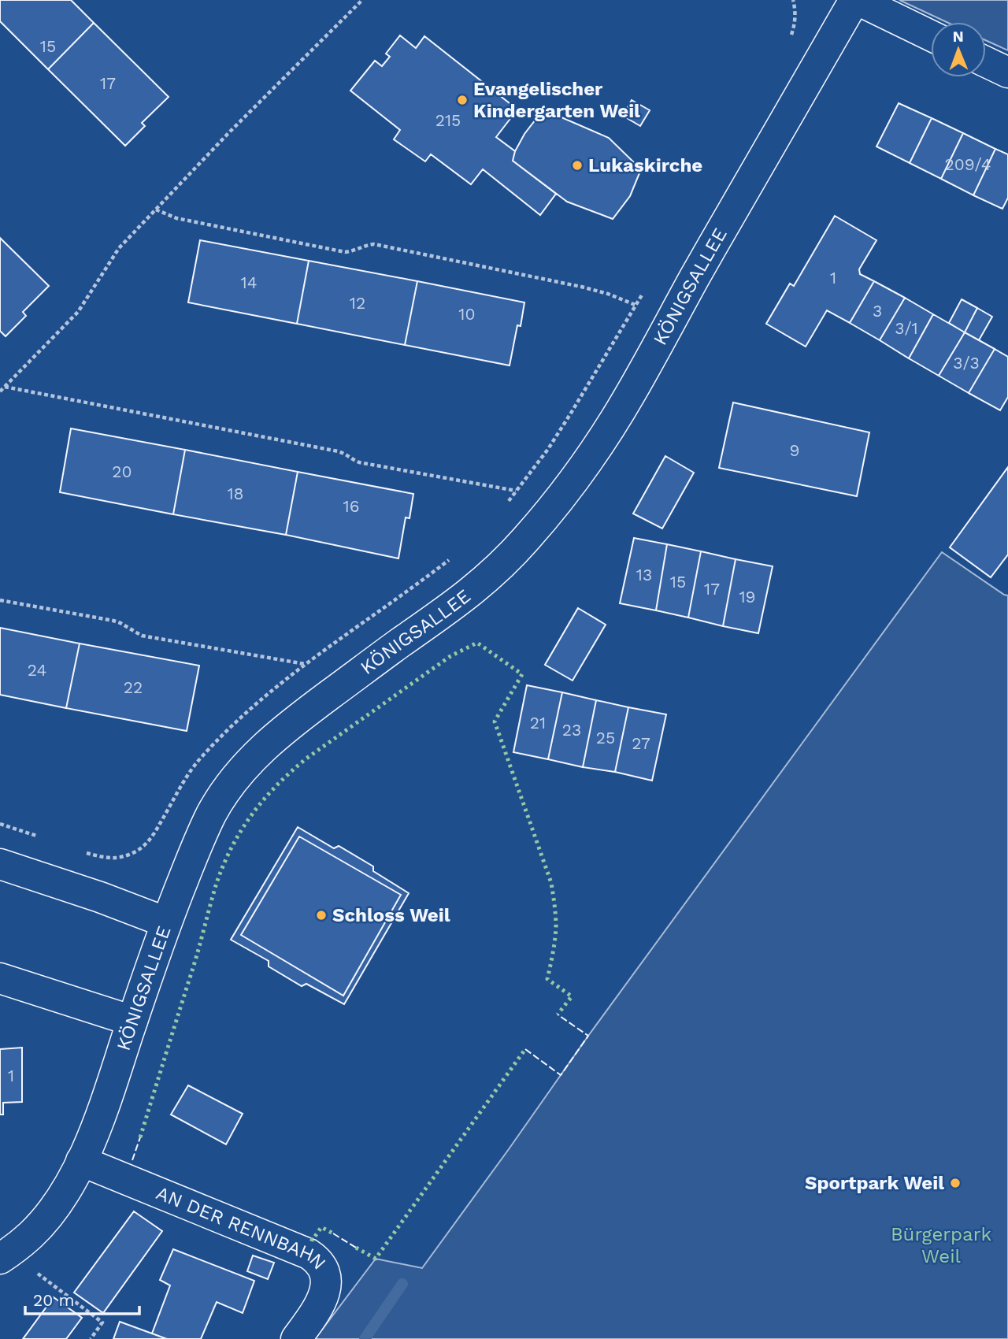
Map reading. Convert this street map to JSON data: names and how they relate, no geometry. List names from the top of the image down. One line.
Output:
{"streets":{"street":["KÖNIGSALLEE","AN DER RENNBAHN"]},"crossings":[["KÖNIGSALLEE","AN DER RENNBAHN"]],"parks":["Bürgerpark Weil"],"places":["Evangelischer Kindergarten Weil","Lukaskirche","Schloss Weil","Sportpark Weil"],"house_numbers":["15","17","215","209/4","1","14","12","3","10","3/1","3/3","9","20","18","16","13","15","17","19","24","22","21","23","25","27","1"],"scale_bar":"20 m","north":"top"}
